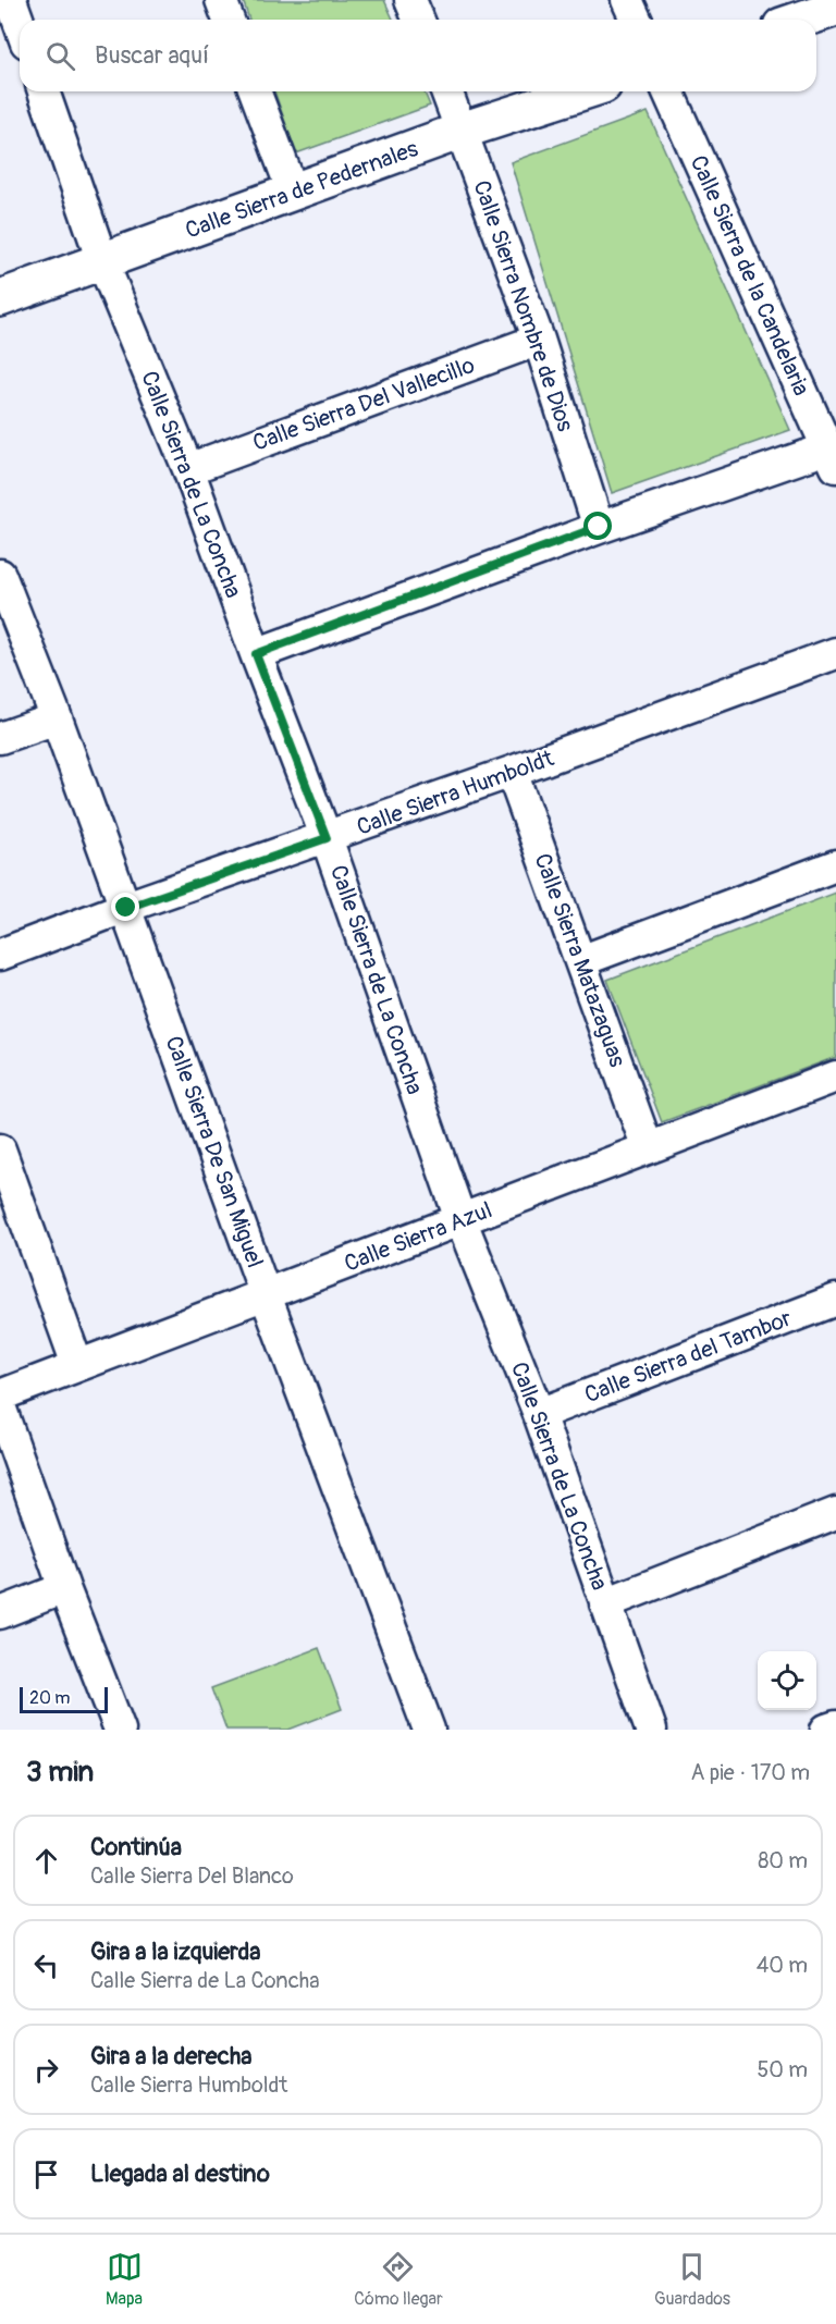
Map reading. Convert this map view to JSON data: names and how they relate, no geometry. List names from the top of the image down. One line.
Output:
{"streets":{"main road":["Calle Sierra de Pedernales"],"street":["Calle Sierra de la Candelaria","Calle Sierra Nombre de Dios","Calle Sierra Del Vallecillo","Calle Sierra de La Concha","Calle Sierra Humboldt","Calle Sierra Matazaguas","Calle Sierra De San Miguel","Calle Sierra Azul","Calle Sierra del Tambor"]},"crossings":[["Calle Sierra de Pedernales","Calle Sierra Nombre de Dios"],["Calle Sierra de Pedernales","Calle Sierra de La Concha"],["Calle Sierra Nombre de Dios","Calle Sierra Del Vallecillo"],["Calle Sierra Del Vallecillo","Calle Sierra de La Concha"],["Calle Sierra de La Concha","Calle Sierra Humboldt"],["Calle Sierra de La Concha","Calle Sierra Azul"],["Calle Sierra de La Concha","Calle Sierra del Tambor"],["Calle Sierra Humboldt","Calle Sierra Matazaguas"],["Calle Sierra Humboldt","Calle Sierra De San Miguel"],["Calle Sierra Matazaguas","Calle Sierra Azul"],["Calle Sierra De San Miguel","Calle Sierra Azul"]],"scale_bar":"20 m","page":{"search":"Buscar aquí","scale":"20 m","heading":["3 min","A pie · 170 m"],"list":[["Continúa","Calle Sierra Del Blanco","80 m"],["Gira a la izquierda","Calle Sierra de La Concha","40 m"],["Gira a la derecha","Calle Sierra Humboldt","50 m"],"Llegada al destino"],"nav":["Mapa","Cómo llegar","Guardados"]}}
